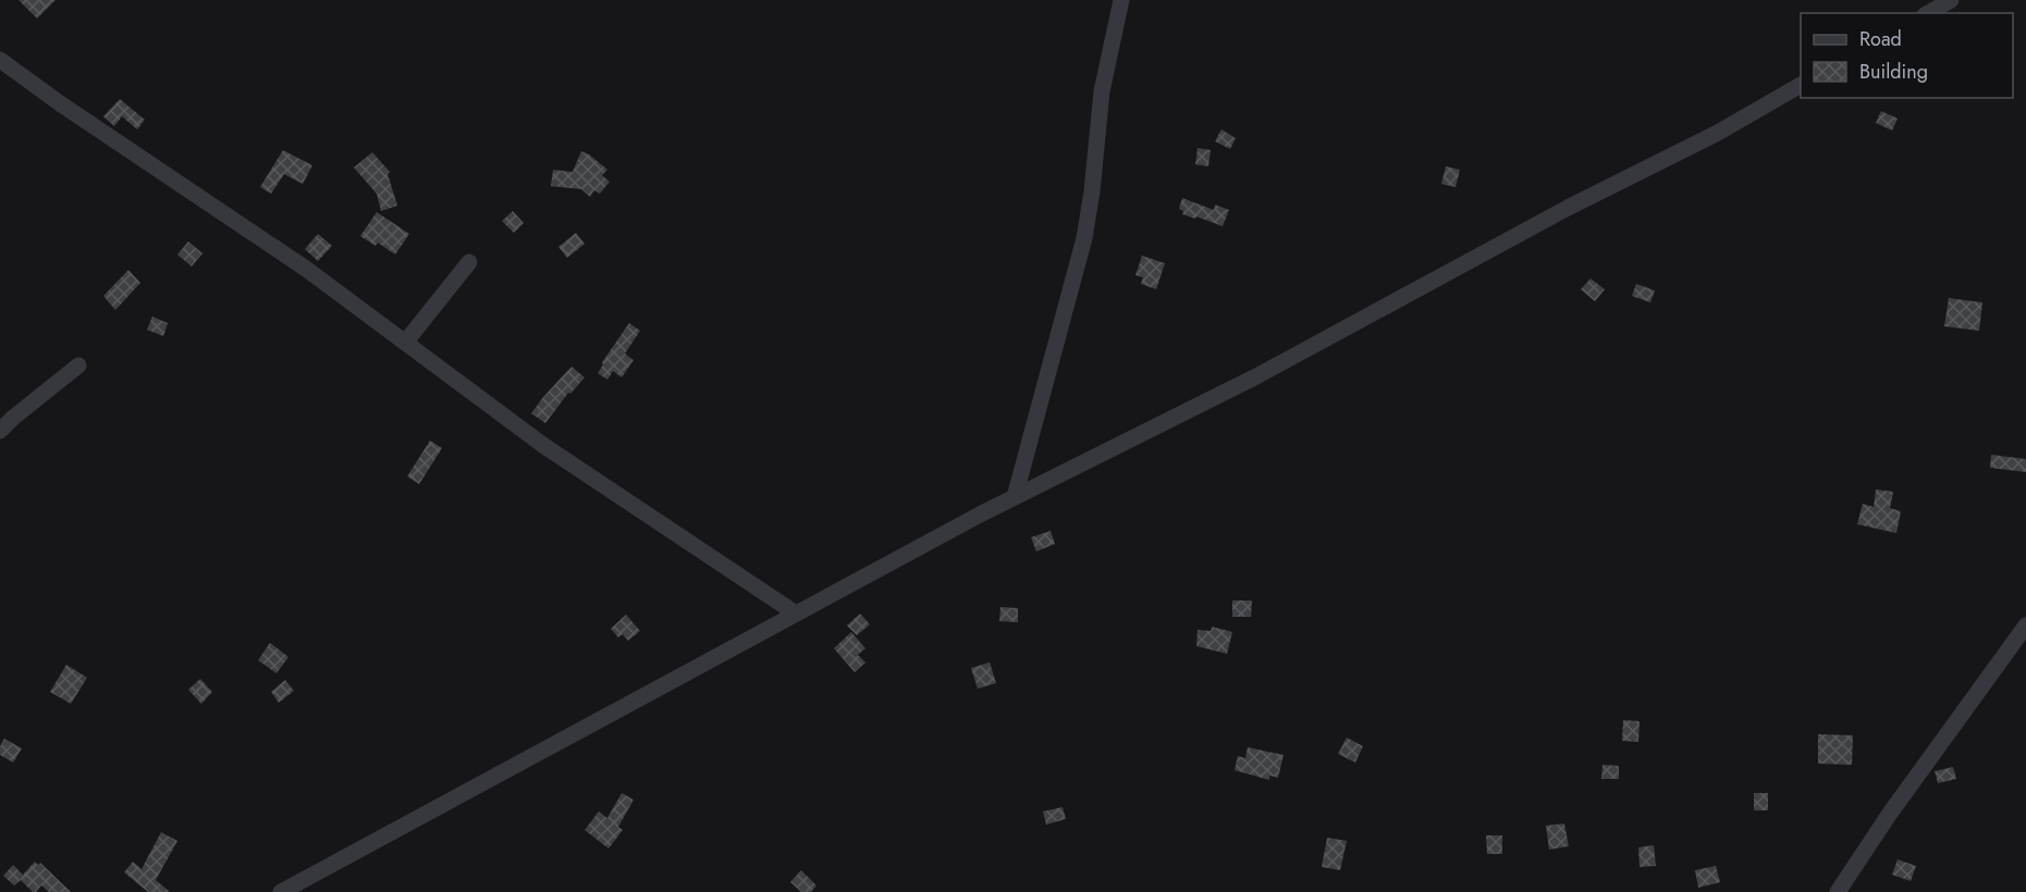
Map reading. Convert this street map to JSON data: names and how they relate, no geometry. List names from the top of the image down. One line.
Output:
{"legend":["Road","Building"]}
